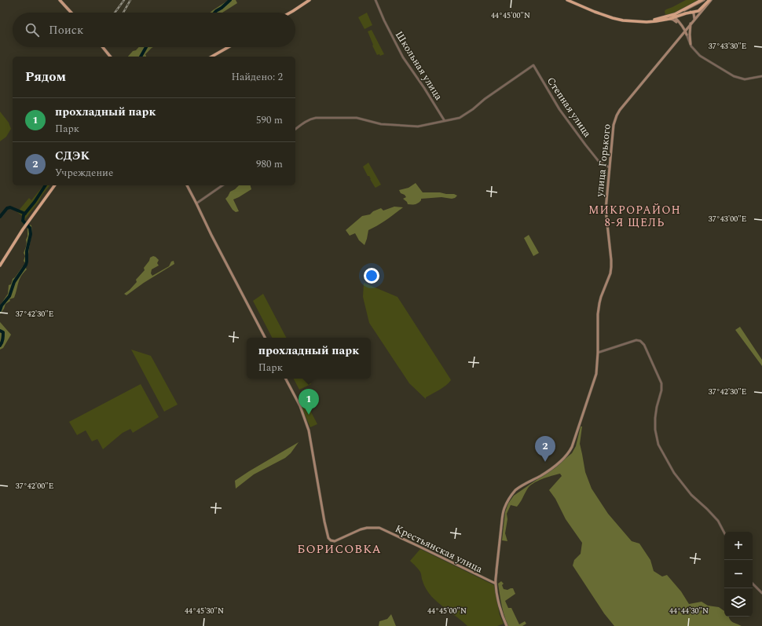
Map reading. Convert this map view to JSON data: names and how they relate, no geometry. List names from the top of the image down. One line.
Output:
{"streets":{"main road":["улица Горького","Крестьянская улица"],"street":["Школьная улица","Степная улица"]},"crossings":[["Школьная улица","Степная улица"],["Степная улица","улица Горького"],["улица Горького","Крестьянская улица"]],"districts":["МИКРОРАЙОН 8-Я ЩЕЛЬ","БОРИСОВКА"],"page":{"search":"Поиск","heading":["Рядом","Найдено: 2"],"list":[{"mark":"1","name":"прохладный парк","note":"Парк","value":"590 m"},{"mark":"2","name":"СДЭК","note":"Учреждение","value":"980 m"}],"popup":["прохладный парк","Парк"],"pins":["1","2"],"map_buttons":["+","−"]},"coordinates":["44°45'00\"N","37°43'30\"E","37°43'00\"E","37°42'30\"E","37°42'00\"E","44°45'30\"N","44°44'30\"N"]}
